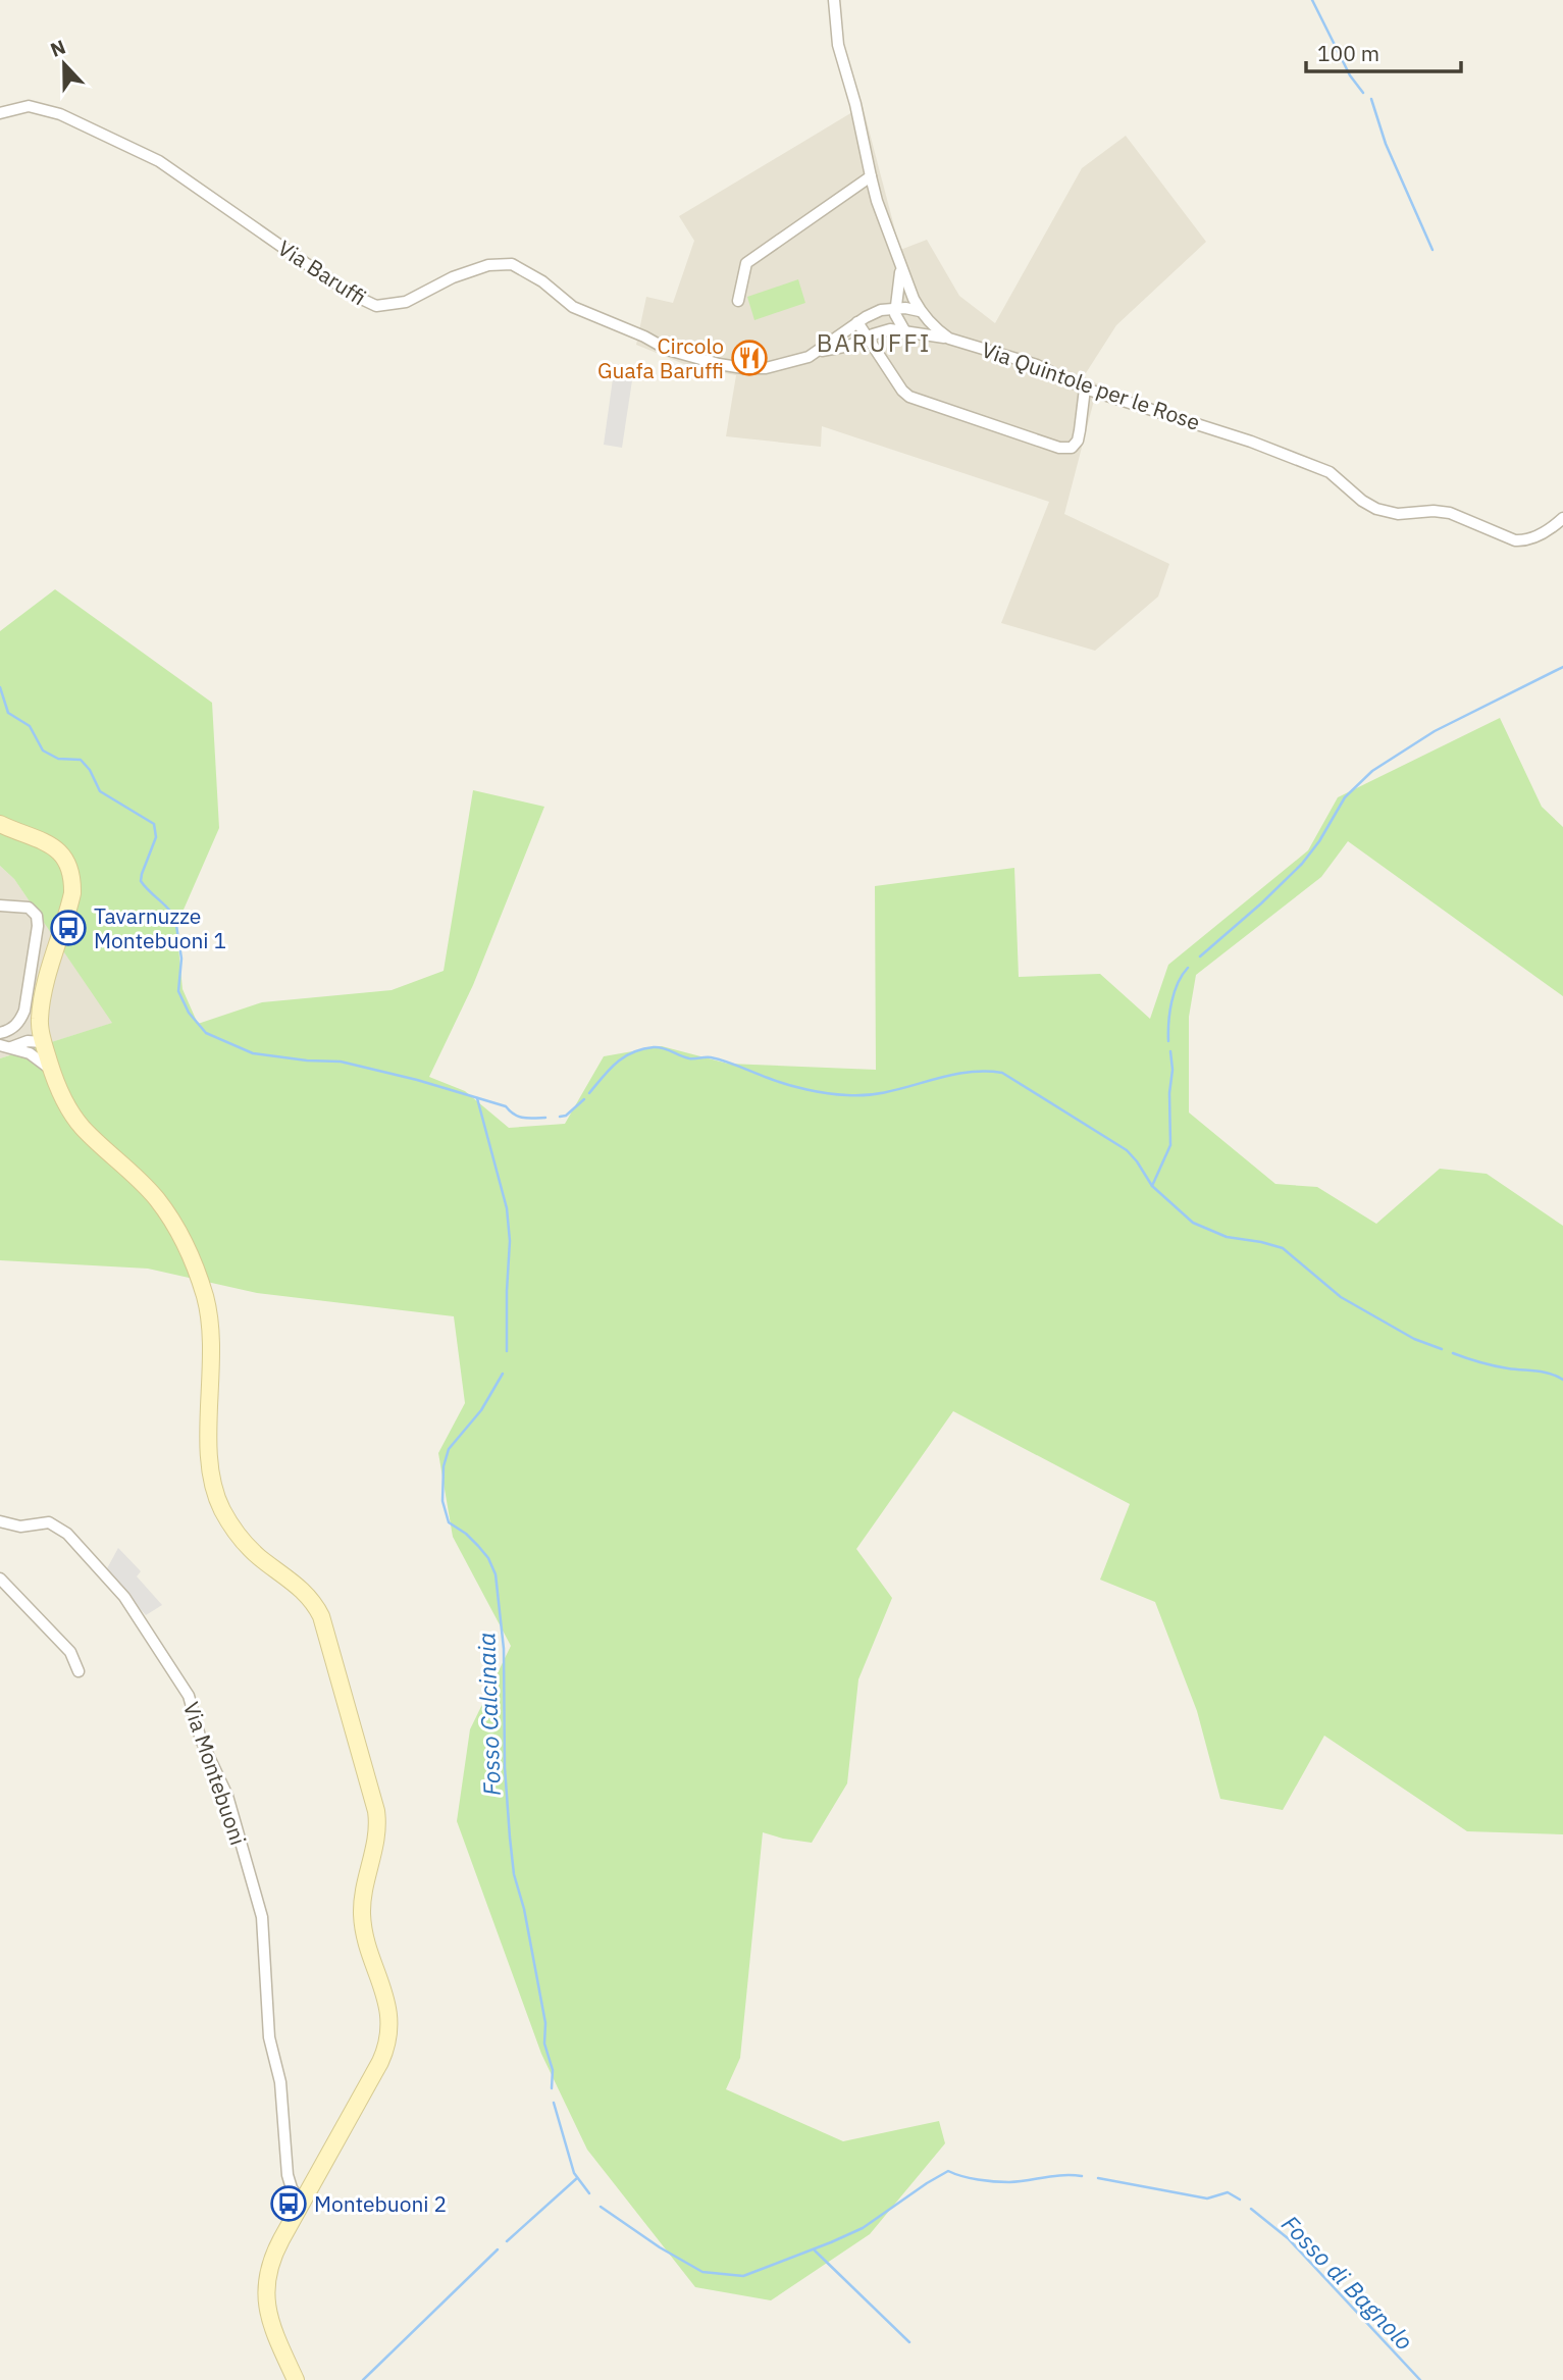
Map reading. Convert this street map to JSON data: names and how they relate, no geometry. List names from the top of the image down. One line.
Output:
{"streets":{"street":["Via Baruffi","Via Quintole per le Rose","Via Montebuoni"]},"crossings":[["Via Baruffi","Via Quintole per le Rose"]],"districts":["BARUFFI"],"water":["Fosso Calcinaia","Fosso di Bagnolo"],"places":{"restaurant":["Circolo Guafa Baruffi"],"bus stop":["Tavarnuzze Montebuoni 1","Montebuoni 2"]},"scale_bar":"100 m","north":"top"}
